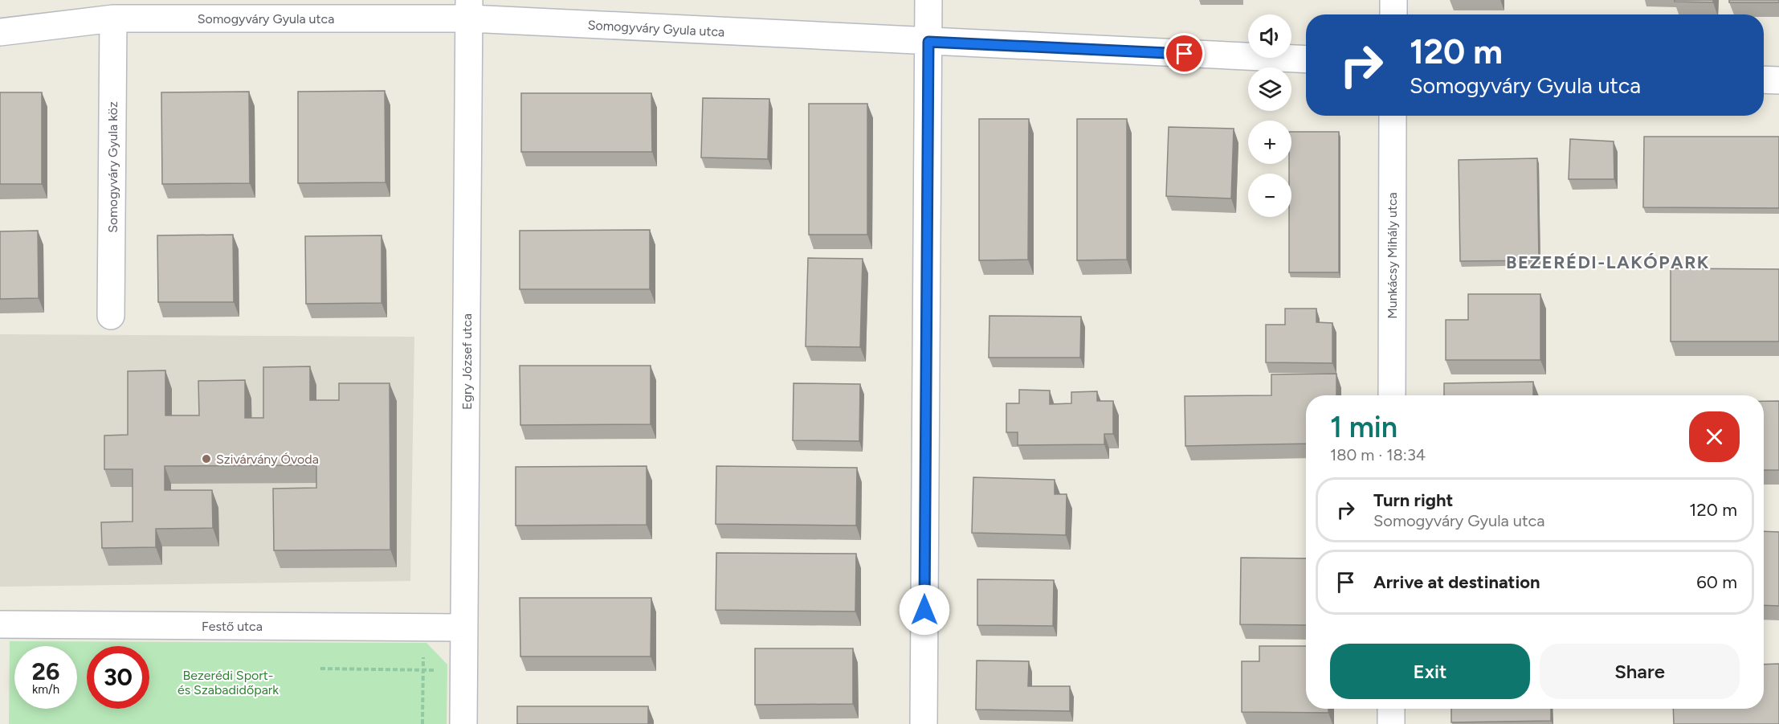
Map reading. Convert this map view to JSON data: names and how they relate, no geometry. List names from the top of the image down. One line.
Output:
{"streets":{"street":["Somogyváry Gyula utca","Somogyváry Gyula köz","Munkácsy Mihály utca","Egry József utca","Festő utca"]},"crossings":[["Somogyváry Gyula utca","Somogyváry Gyula köz"],["Somogyváry Gyula utca","Egry József utca"],["Egry József utca","Festő utca"]],"districts":["BEZERÉDI-LAKÓPARK"],"parks":["Bezerédi Sport- és Szabadidőpark"],"places":["Szivárvány Óvoda"],"page":{"map_buttons":["+","−"],"turn":["120 m","Somogyváry Gyula utca"],"heading":["1 min","180 m · 18:34"],"list":[{"name":"Turn right","note":"Somogyváry Gyula utca","value":"120 m"},{"name":"Arrive at destination","value":"60 m"}],"buttons":["Exit","Share"],"speed":"26 km/h","limit":"30"}}
